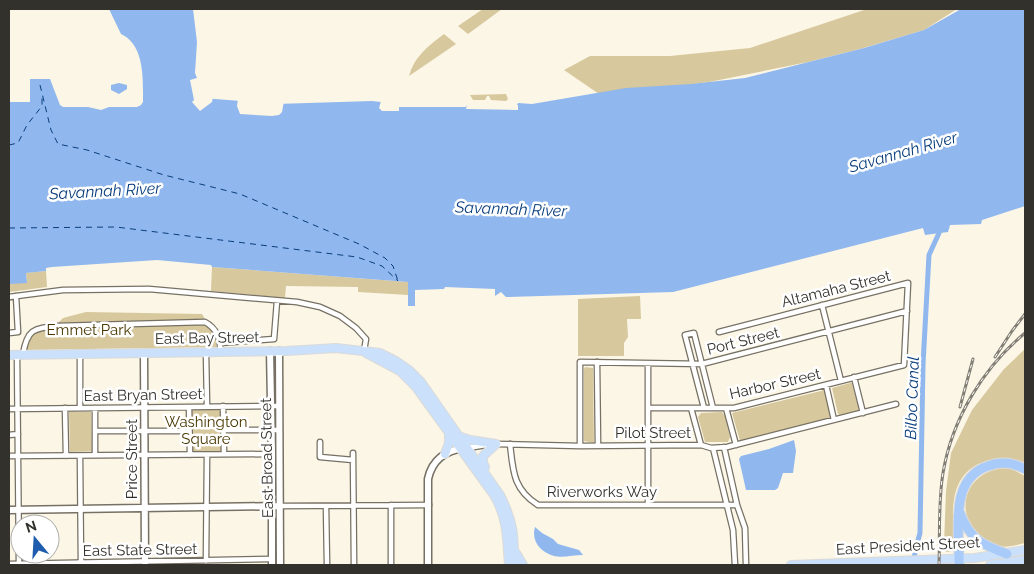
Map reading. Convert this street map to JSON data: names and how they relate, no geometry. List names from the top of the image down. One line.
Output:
{"streets":{"main road":["East Bay Street","East Broad Street","Price Street","East President Street"],"street":["Altamaha Street","Port Street","Harbor Street","East Bryan Street","Pilot Street","Riverworks Way","East State Street"]},"crossings":[["Altamaha Street","Port Street"],["Altamaha Street","Harbor Street"],["East Bay Street","Pilot Street"],["East Bay Street","East Broad Street"],["East Bay Street","Price Street"],["Port Street","Pilot Street"],["East Bryan Street","East Broad Street"],["East Bryan Street","Price Street"],["Pilot Street","Riverworks Way"],["East Broad Street","East State Street"],["Price Street","East State Street"]],"water":["Savannah River","Bilbo Canal"],"parks":["Emmet Park","Washington Square"],"north":"top"}
